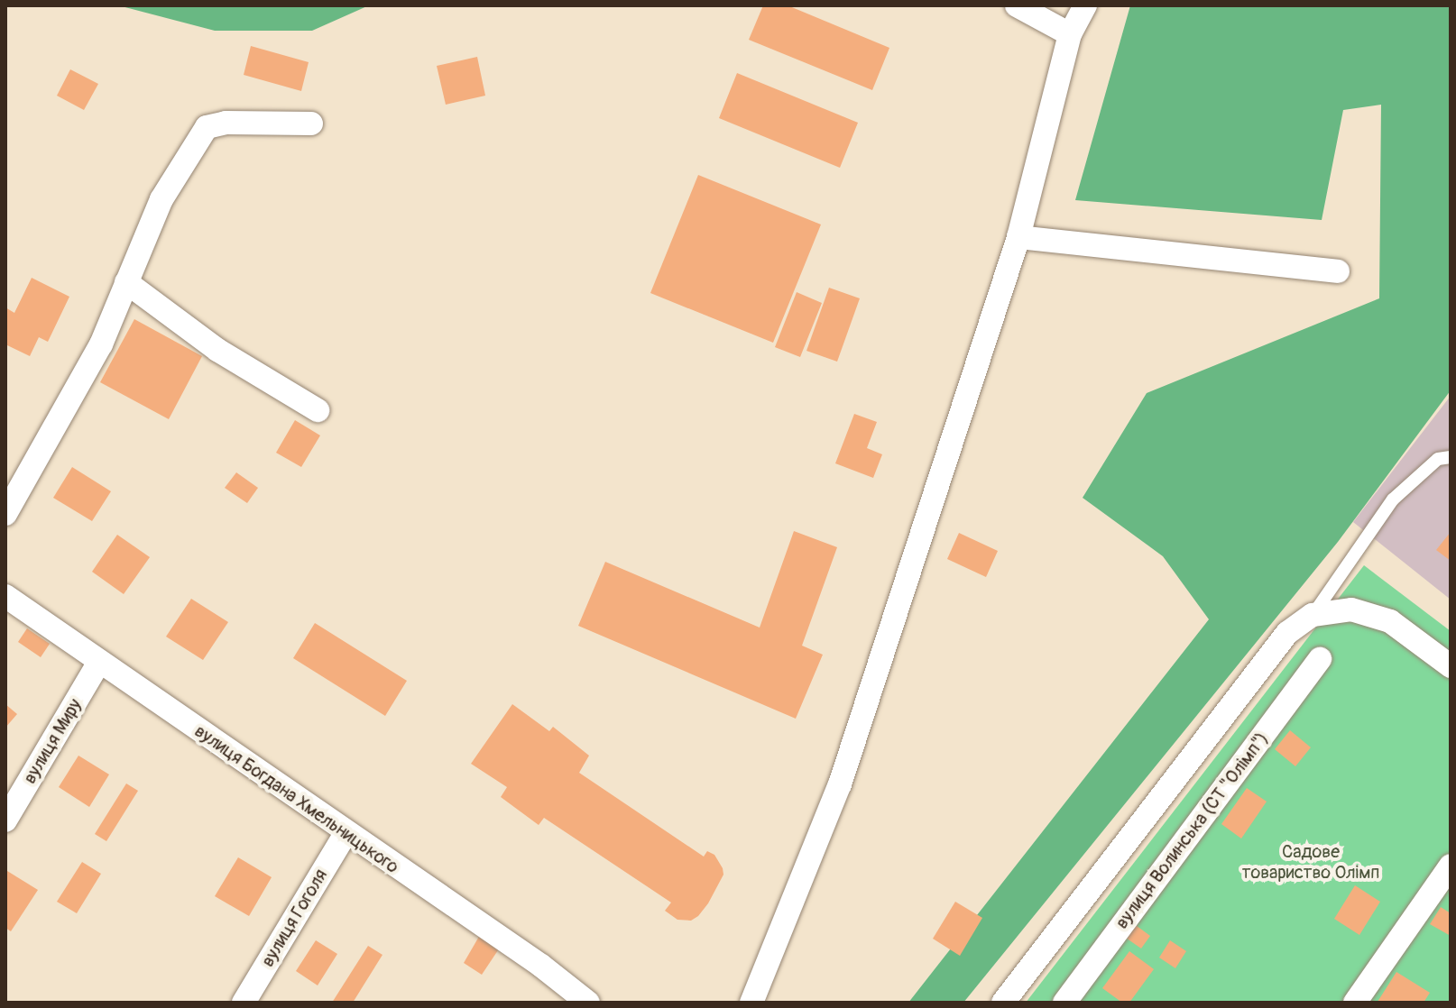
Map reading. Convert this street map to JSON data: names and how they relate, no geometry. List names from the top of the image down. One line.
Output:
{"streets":{"street":["вулиця Миру","вулиця Богдана Хмельницького","вулиця Волинська (СТ \"Олімп\")","вулиця Гоголя"]},"crossings":[["вулиця Миру","вулиця Богдана Хмельницького"],["вулиця Богдана Хмельницького","вулиця Гоголя"]],"parks":["Садове товариство Олімп"]}
